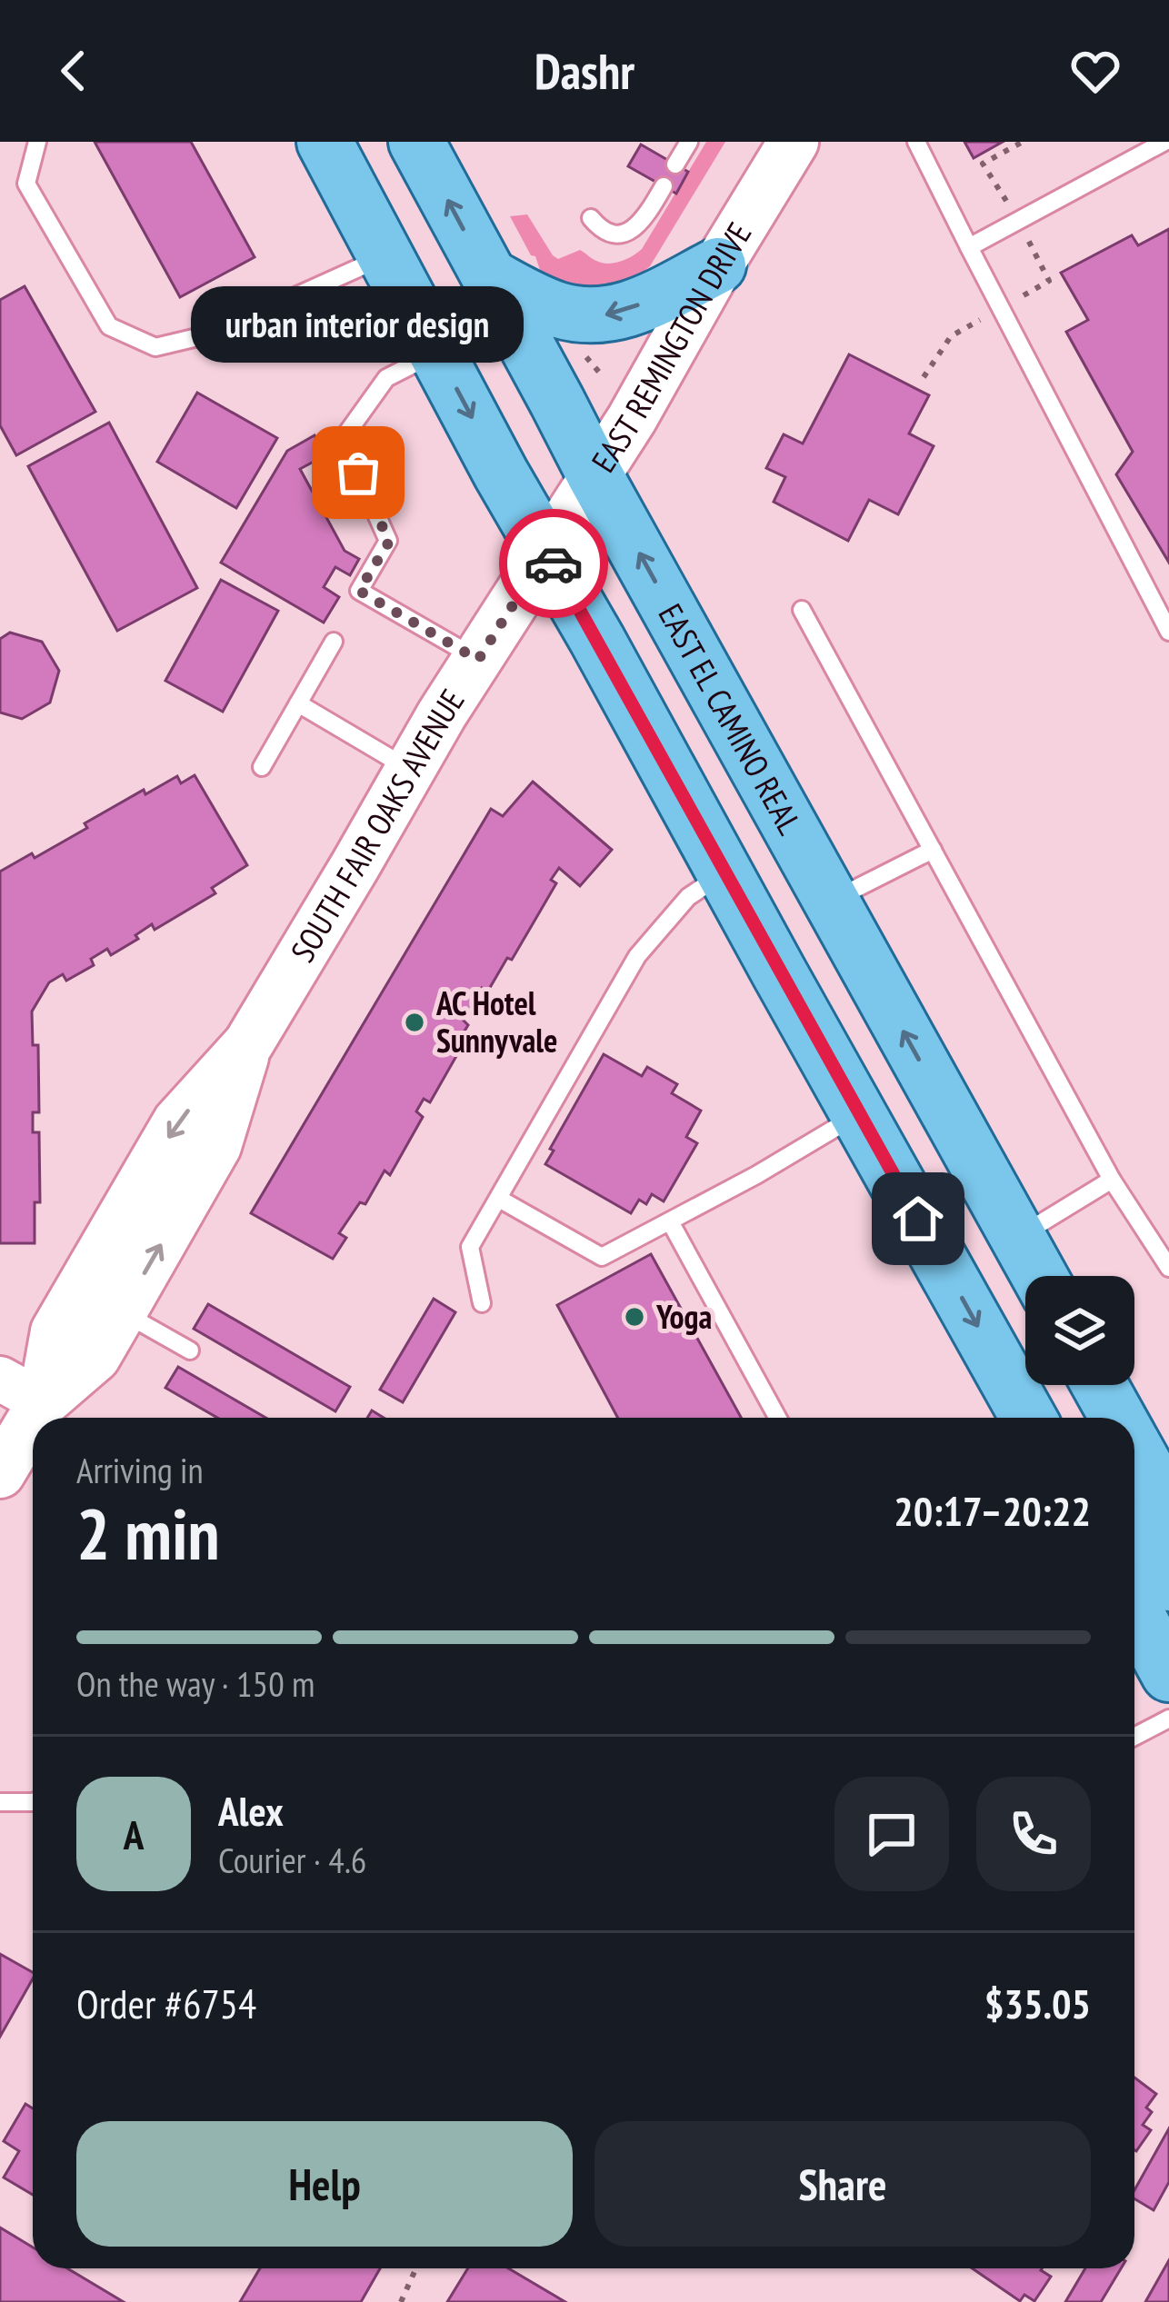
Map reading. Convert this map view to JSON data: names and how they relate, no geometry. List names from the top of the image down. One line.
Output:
{"streets":{"main road":["EAST REMINGTON DRIVE","EAST EL CAMINO REAL","SOUTH FAIR OAKS AVENUE"]},"crossings":[["EAST REMINGTON DRIVE","EAST EL CAMINO REAL"],["EAST REMINGTON DRIVE","SOUTH FAIR OAKS AVENUE"]],"places":["urban interior design","AC Hotel Sunnyvale","Yoga"],"page":{"header":"Dashr","bubble":"urban interior design","heading":["2 min","Arriving in","20:17–20:22"],"panel":["Alex","Courier · 4.6","Order #6754","$35.05"],"bar":"On the way · 150 m","round":"A","buttons":["Help","Share"]}}
